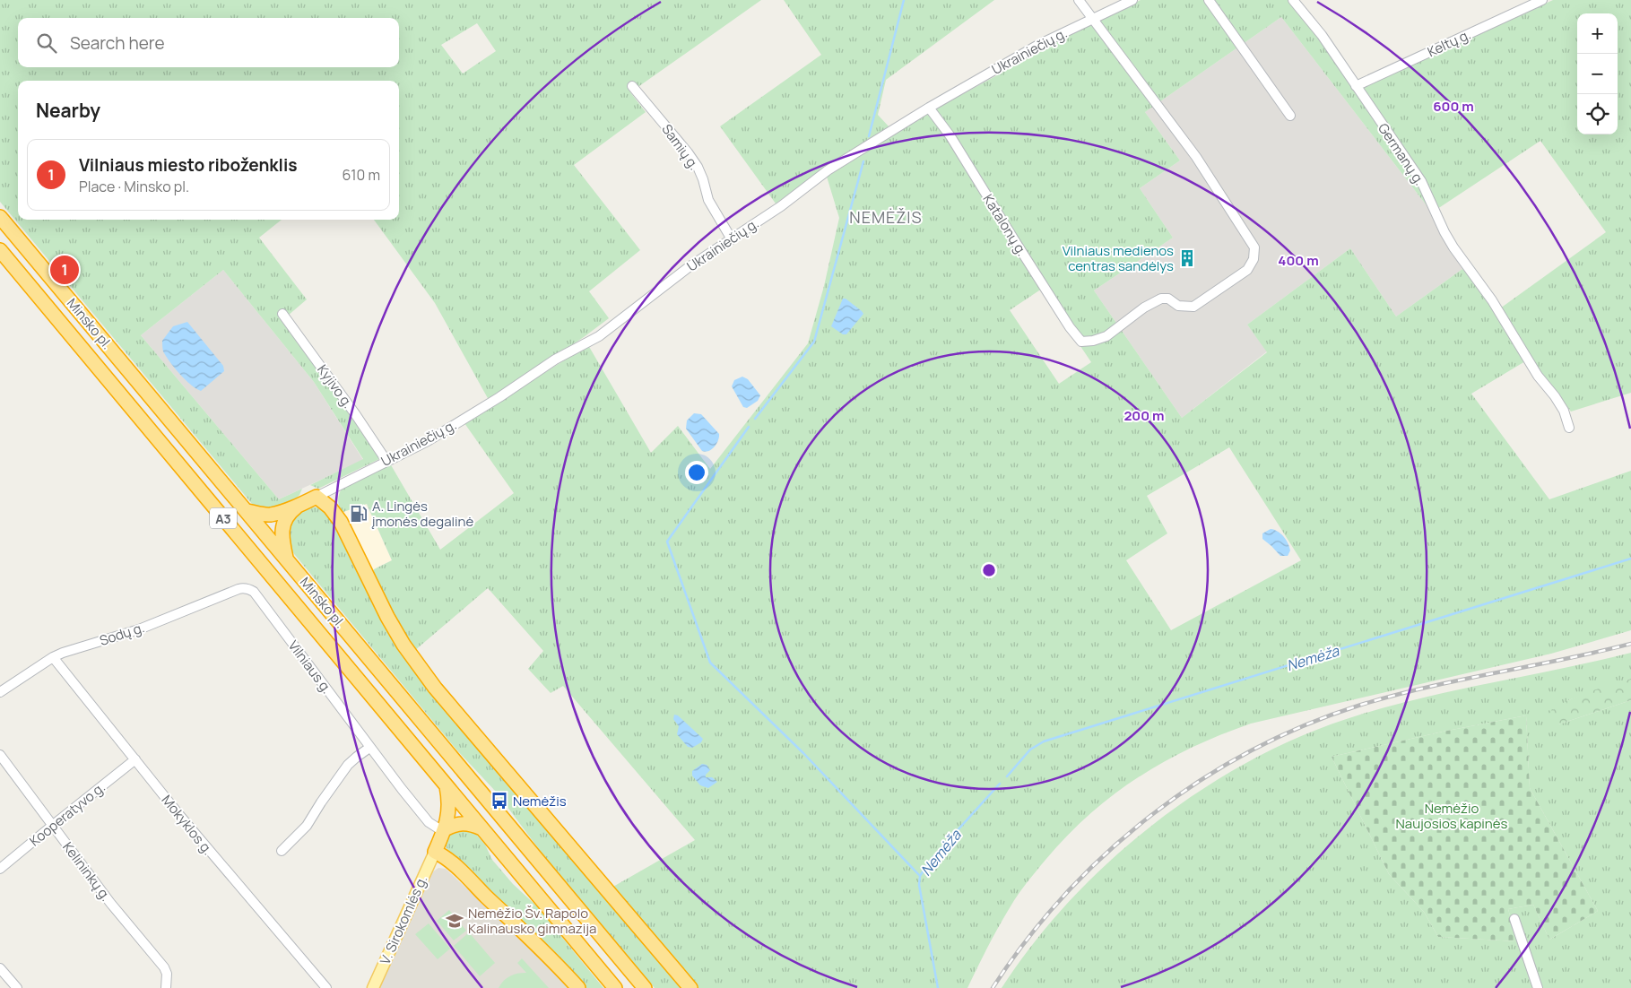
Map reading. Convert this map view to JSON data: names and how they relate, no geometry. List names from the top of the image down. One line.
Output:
{"streets":{"highway":["Minsko pl.","A3"],"main road":["V. Sirokomlės g."],"street":["Keltų g.","Ukrainiečių g.","Samių g.","Germanų g.","Katalonų g.","Kyjivo g.","Sodų g.","Vilniaus g.","Kooperatyvo g.","Mokyklos g.","Kelininkų g."]},"crossings":[["Keltų g.","Germanų g."],["Ukrainiečių g.","Samių g."],["Ukrainiečių g.","Katalonų g."],["Ukrainiečių g.","Kyjivo g."],["Sodų g.","Vilniaus g."],["Sodų g.","Mokyklos g."],["Kooperatyvo g.","Mokyklos g."],["Kooperatyvo g.","Kelininkų g."]],"districts":["NEMĖŽIS"],"water":["Nemėža"],"parks":["Nemėžio Naujosios kapinės"],"places":{"building":["Vilniaus medienos centras sandėlys"],"fuel station":["A. Lingės įmonės degalinė"],"bus stop":["Nemėžis"],"school or university":["Nemėžio Šv. Rapolo Kalinausko gimnazija"]},"page":{"map_buttons":["+","−"],"search":"Search here","heading":"Nearby","list":[{"mark":"1","name":"Vilniaus miesto riboženklis","note":"Place · Minsko pl.","value":"610 m"}],"pins":"1"},"rings":["600 m","400 m","200 m"]}
